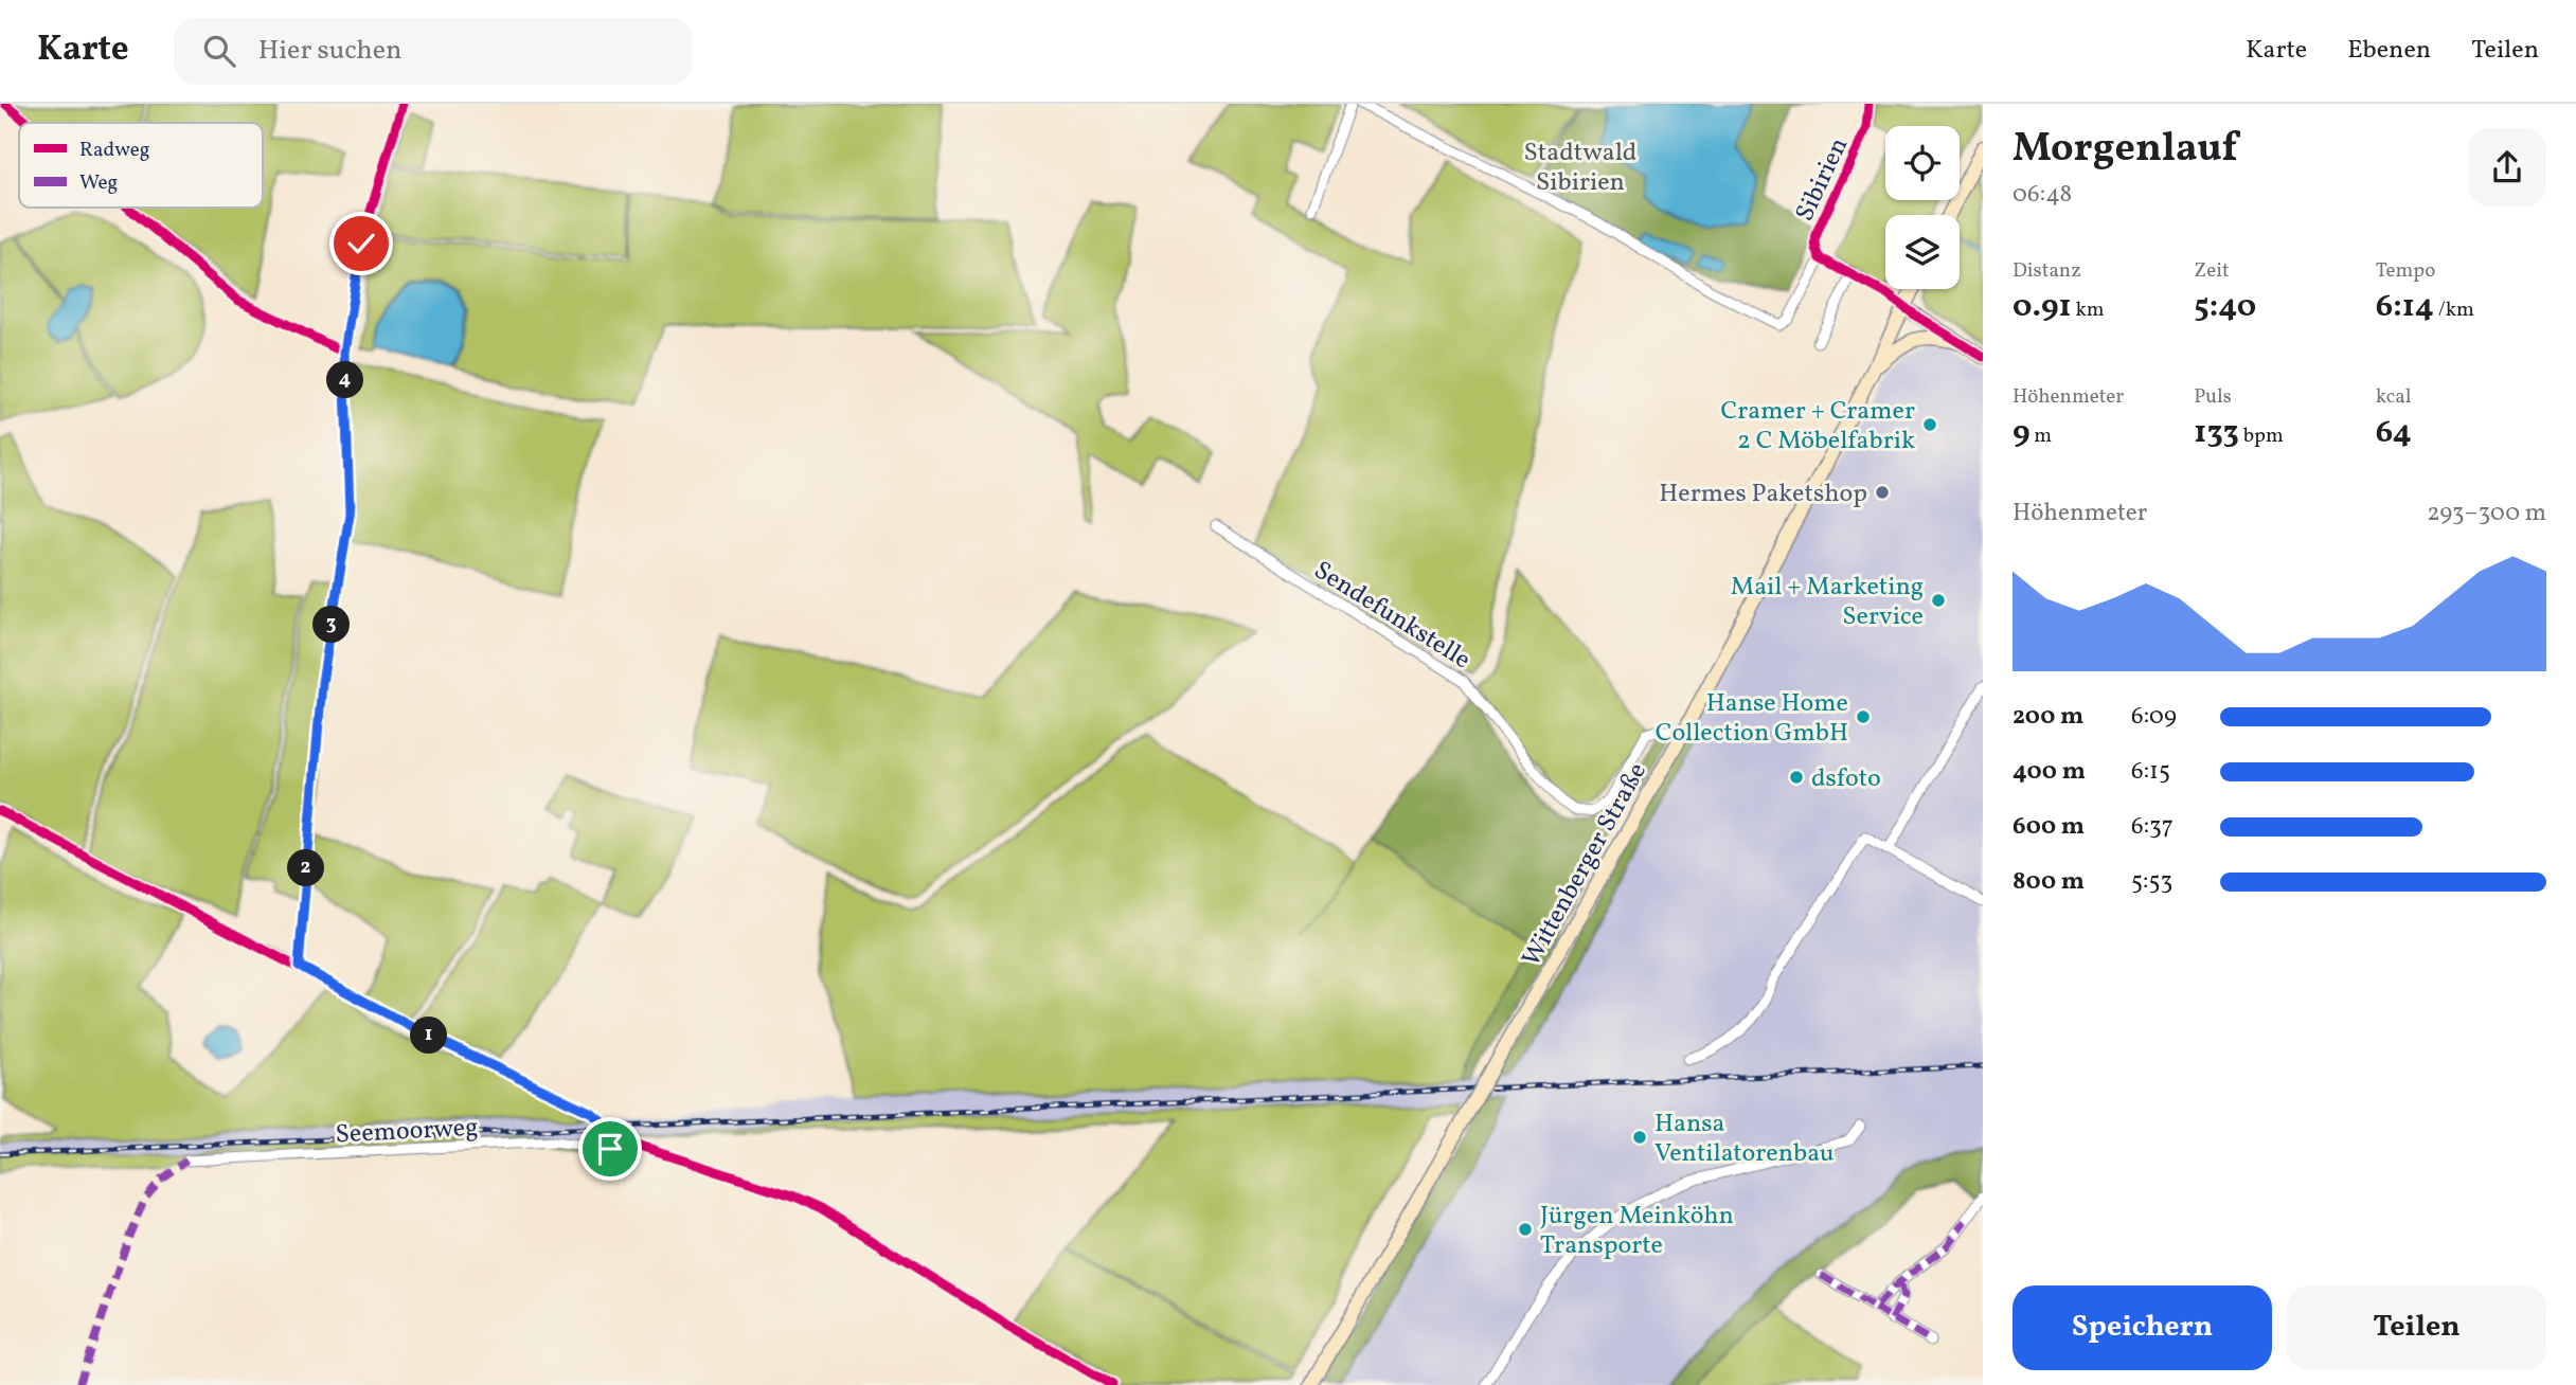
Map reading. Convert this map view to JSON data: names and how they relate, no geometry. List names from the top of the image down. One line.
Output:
{"streets":{"main road":["Sibirien","Wittenberger Straße"],"street":["Sendefunkstelle","Seemoorweg"]},"crossings":[["Sibirien","Wittenberger Straße"],["Sendefunkstelle","Wittenberger Straße"]],"parks":["Stadtwald Sibirien"],"places":["Cramer + Cramer 2 C Möbelfabrik","Hermes Paketshop","Mail + Marketing Service","Hanse Home Collection GmbH","dsfoto","Hansa Ventilatorenbau","Jürgen Meinköhn Transporte"],"legend":["Radweg","Weg"],"page":{"header":"Karte","search":"Hier suchen","nav":["Karte","Ebenen","Teilen"],"heading":["Morgenlauf","06:48"],"stats":[["Distanz","0.91 km"],["Zeit","5:40"],["Tempo","6:14 /km"],["Höhenmeter","9 m"],["Puls","133 bpm"],["kcal","64"]],"pins":["4","3","2","1"],"chart":["Höhenmeter","293–300 m"],"list":[{"name":"200 m","note":"6:09"},{"name":"400 m","note":"6:15"},{"name":"600 m","note":"6:37"},{"name":"800 m","note":"5:53"}],"buttons":["Speichern","Teilen"]}}
